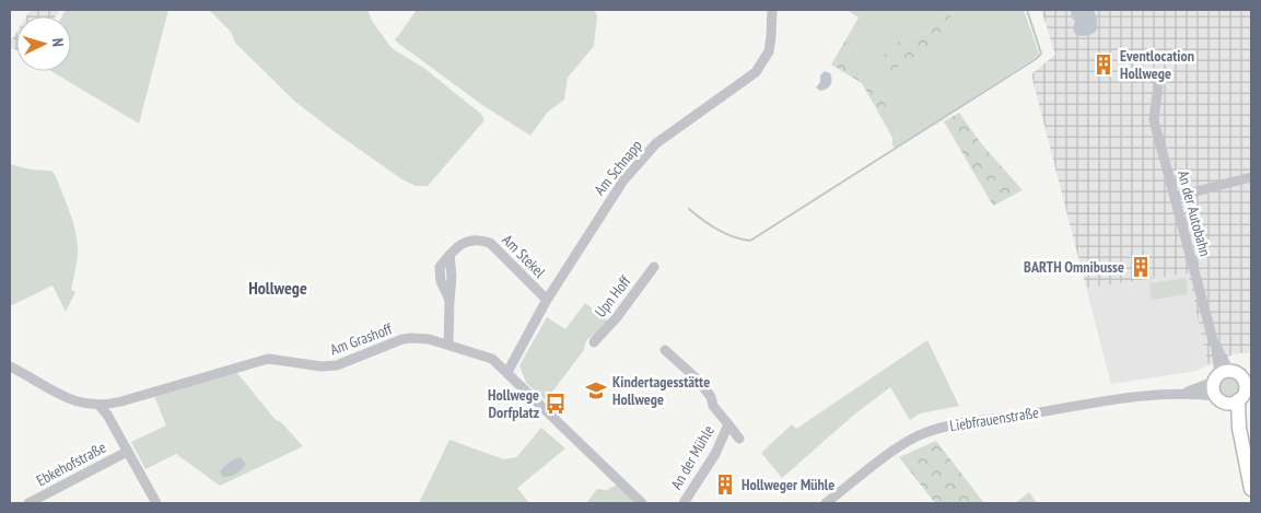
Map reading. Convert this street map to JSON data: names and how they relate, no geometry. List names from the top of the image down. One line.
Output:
{"streets":{"street":["Am Schnapp","An der Autobahn","Am Stekel","Upn Hoff","Am Grashoff","Liebfrauenstraße","An der Mühle","Ebkehofstraße"]},"crossings":[["Am Schnapp","Am Stekel"],["Am Schnapp","Am Grashoff"],["An der Autobahn","Liebfrauenstraße"],["Am Stekel","Am Grashoff"]],"districts":["Hollwege"],"places":{"building":["Eventlocation Hollwege","BARTH Omnibusse","Hollweger Mühle"],"school or university":["Kindertagesstätte Hollwege"],"bus stop":["Hollwege Dorfplatz"]},"north":"right"}
